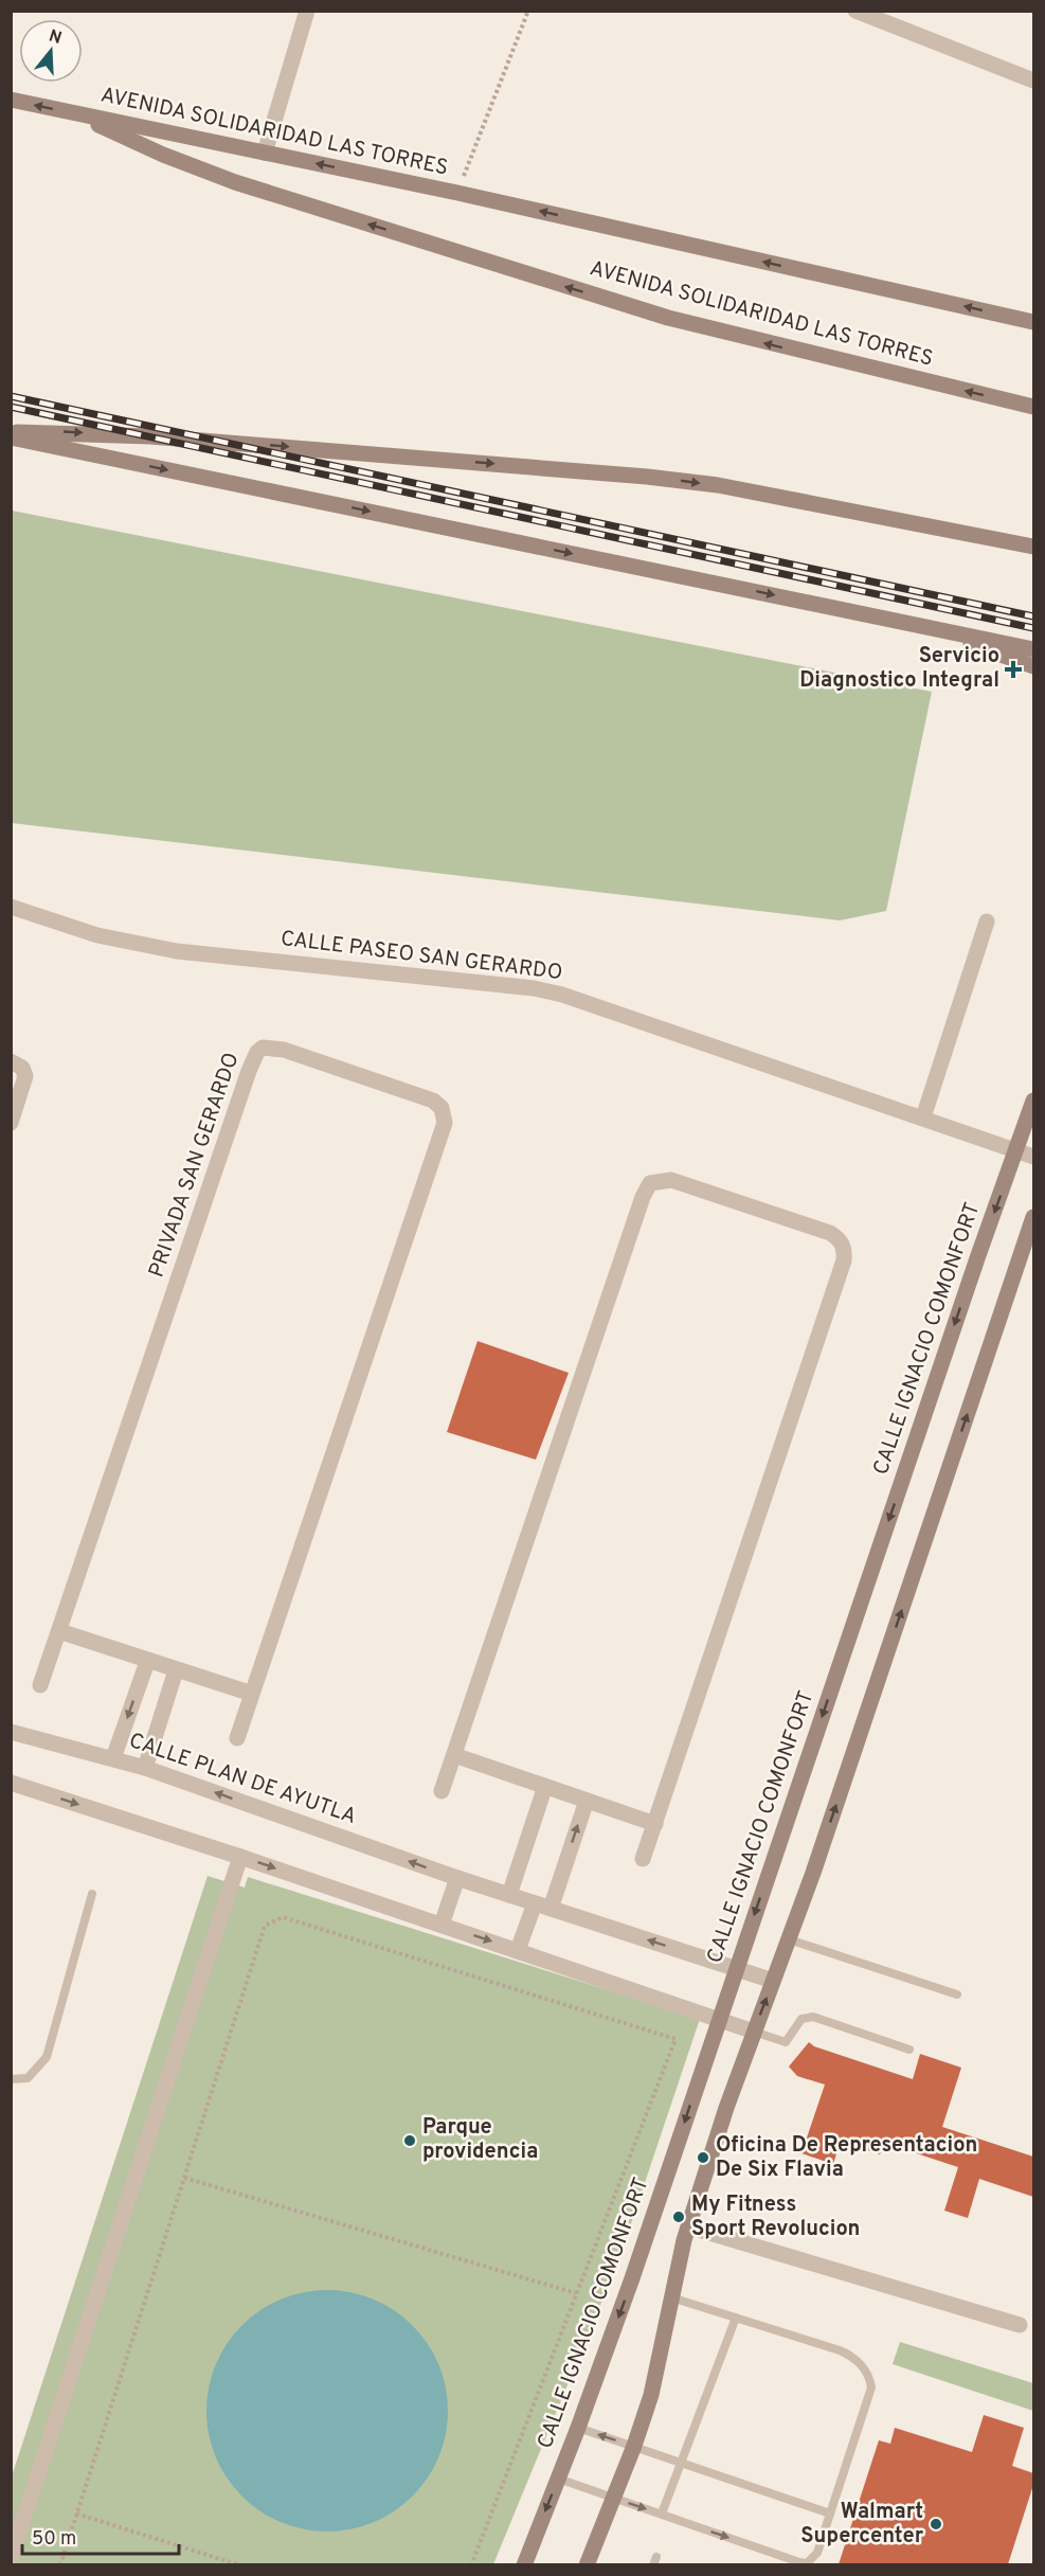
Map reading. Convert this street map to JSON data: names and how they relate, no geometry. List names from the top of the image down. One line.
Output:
{"streets":{"main road":["AVENIDA SOLIDARIDAD LAS TORRES","CALLE IGNACIO COMONFORT"],"street":["CALLE PASEO SAN GERARDO","PRIVADA SAN GERARDO","CALLE PLAN DE AYUTLA"]},"crossings":[["CALLE PASEO SAN GERARDO","CALLE IGNACIO COMONFORT"],["CALLE IGNACIO COMONFORT","CALLE PLAN DE AYUTLA"]],"one_way":["AVENIDA SOLIDARIDAD LAS TORRES"],"places":{"health":["Servicio Diagnostico Integral"],"other":["Parque providencia","Oficina De Representacion De Six Flavia","My Fitness Sport Revolucion","Walmart Supercenter"]},"scale_bar":"50 m","north":"top"}
